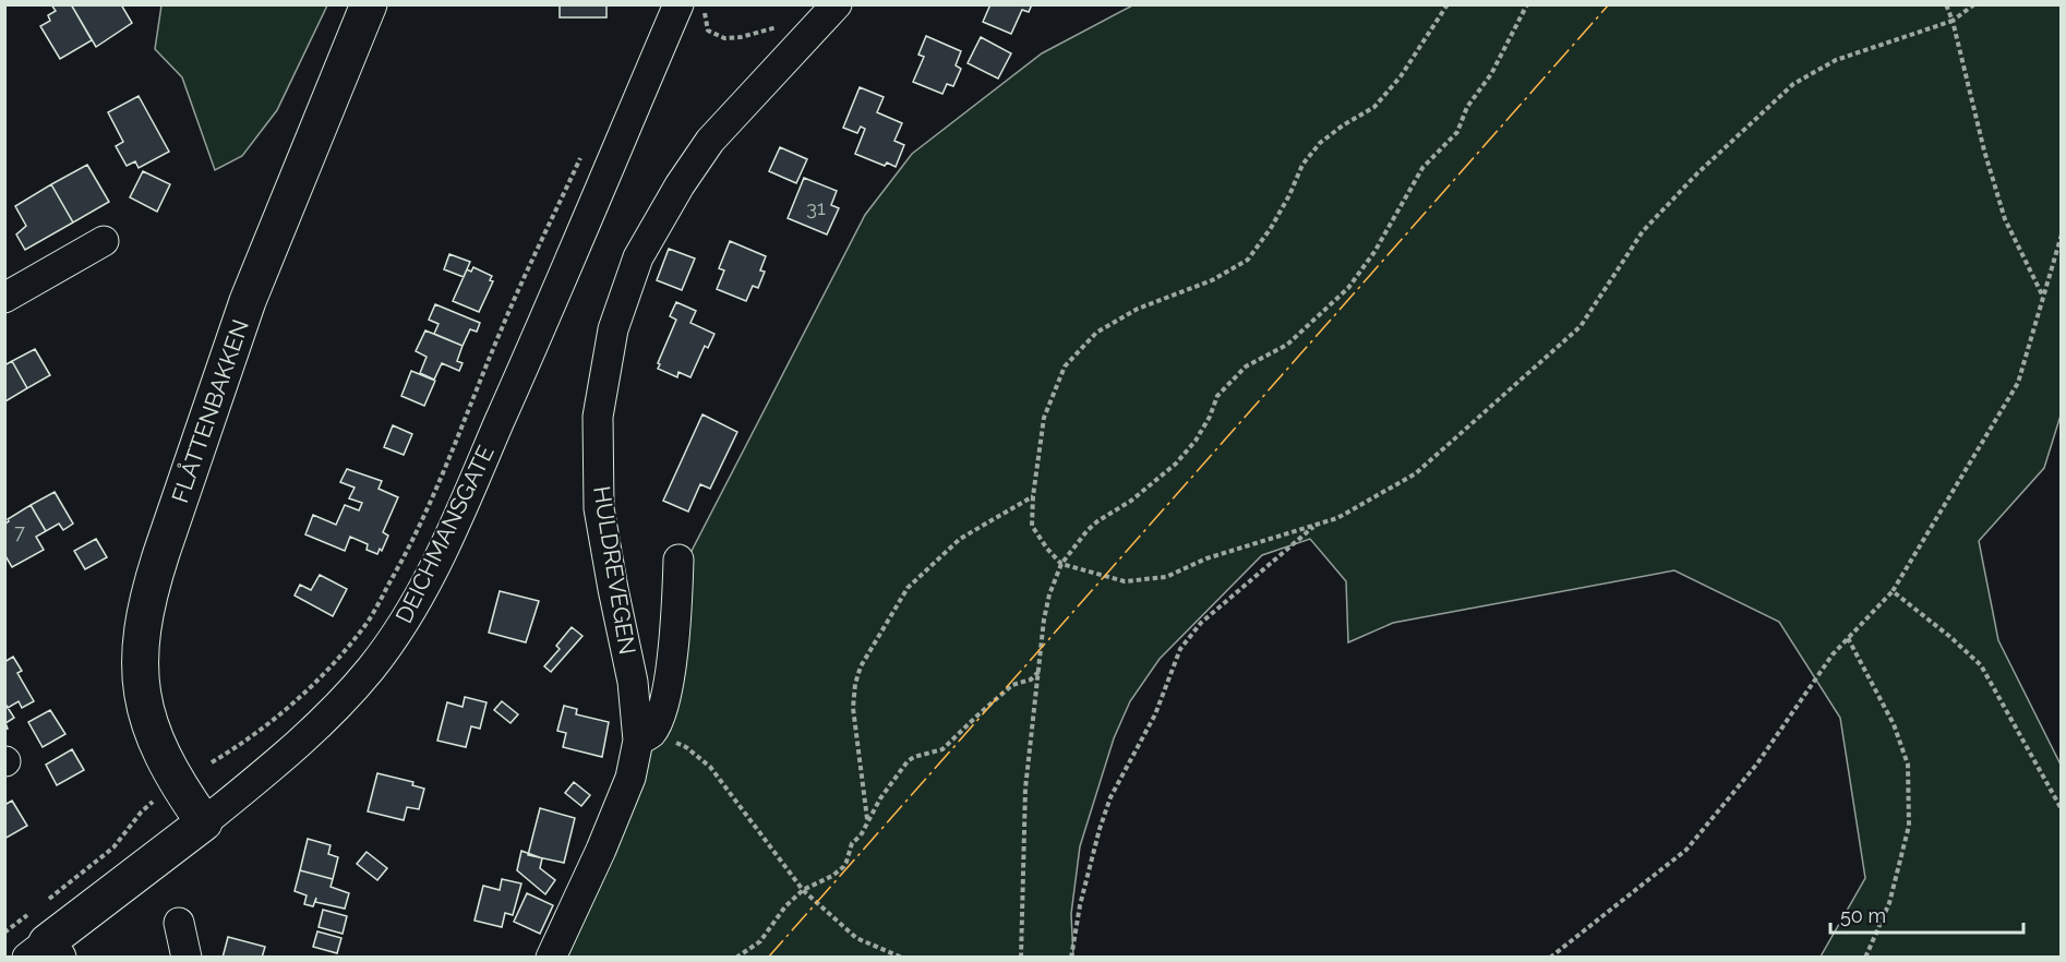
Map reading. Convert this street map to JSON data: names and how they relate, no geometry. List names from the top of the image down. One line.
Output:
{"streets":{"main road":["FLÅTTENBAKKEN","DEICHMANSGATE"],"street":["HULDREVEGEN"]},"crossings":[["FLÅTTENBAKKEN","DEICHMANSGATE"]],"house_numbers":["31","7"],"scale_bar":"50 m"}
